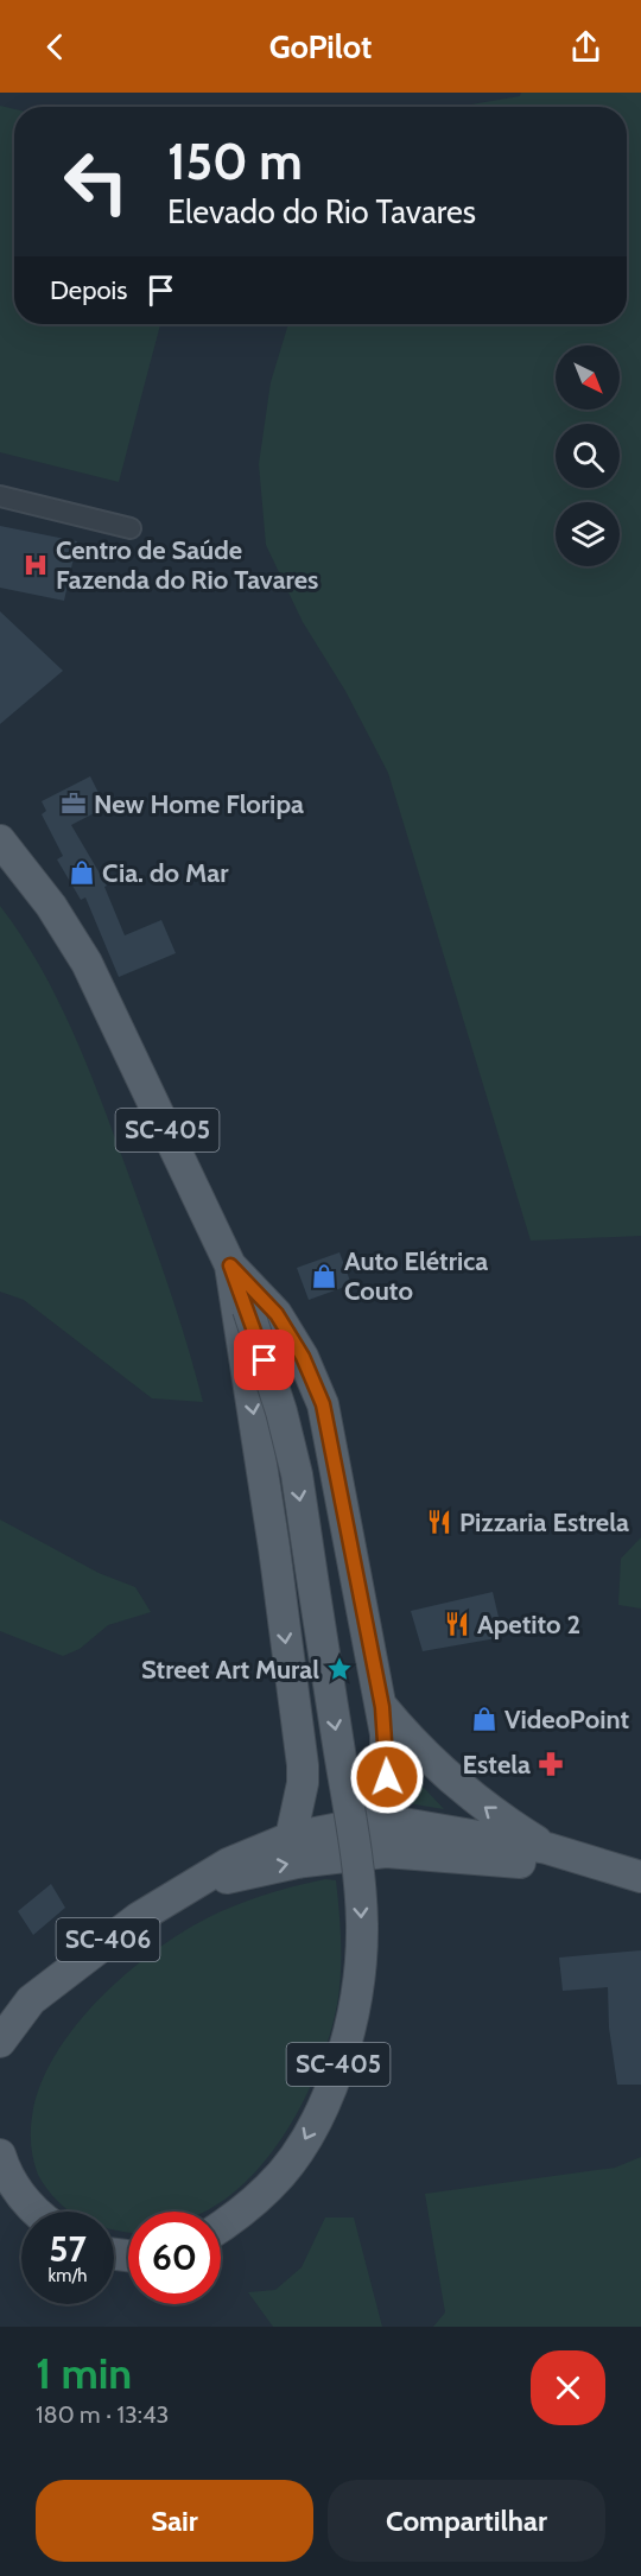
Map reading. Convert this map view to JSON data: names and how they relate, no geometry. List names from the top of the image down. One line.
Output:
{"streets":{"main road":["SC-405","SC-406"]},"crossings":[["SC-405","SC-406"]],"places":{"hospital":["Centro de Saúde Fazenda do Rio Tavares"],"office":["New Home Floripa"],"shop":["Cia. do Mar","Auto Elétrica Couto","VideoPoint"],"restaurant":["Pizzaria Estrela","Apetito 2"],"place":["Street Art Mural"],"pharmacy":["Estela"]},"north":"bottom right","page":{"header":"GoPilot","turn":["150 m","Elevado do Rio Tavares"],"then":"Depois","speed":"57 km/h","limit":"60","heading":["1 min","180 m · 13:43"],"buttons":["Sair","Compartilhar"]}}
